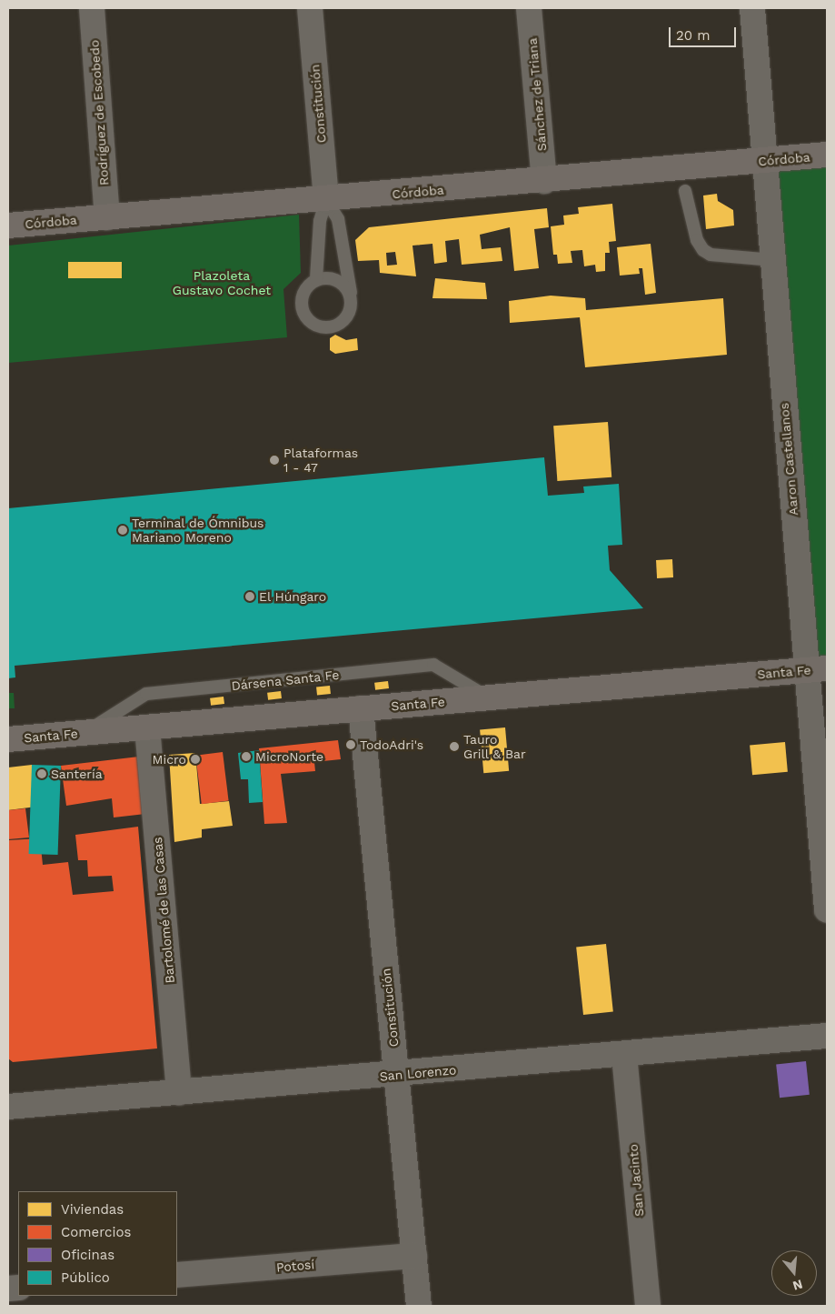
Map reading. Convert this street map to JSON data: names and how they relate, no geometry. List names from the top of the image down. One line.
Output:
{"streets":{"main road":["Córdoba","Santa Fe"],"street":["Sánchez de Triana","Constitución","Rodríguez de Escobedo","Aaron Castellanos","Bartolomé de las Casas","San Lorenzo","San Jacinto","Potosí"],"lane":["Dársena Santa Fe"]},"crossings":[["Sánchez de Triana","Córdoba"],["Constitución","Córdoba"],["Constitución","Santa Fe"],["Constitución","San Lorenzo"],["Constitución","Potosí"],["Rodríguez de Escobedo","Córdoba"],["Córdoba","Aaron Castellanos"],["Aaron Castellanos","Santa Fe"],["Santa Fe","Dársena Santa Fe"],["Santa Fe","Bartolomé de las Casas"],["Bartolomé de las Casas","San Lorenzo"],["San Lorenzo","San Jacinto"]],"parks":["Plazoleta Gustavo Cochet"],"places":["Plataformas 1 - 47","Terminal de Ómnibus Mariano Moreno","El Húngaro","TodoAdri's","Tauro Grill & Bar","MicroNorte","Micro","Santería"],"legend":["Viviendas","Comercios","Oficinas","Público"],"scale_bar":"20 m","north":"bottom"}
